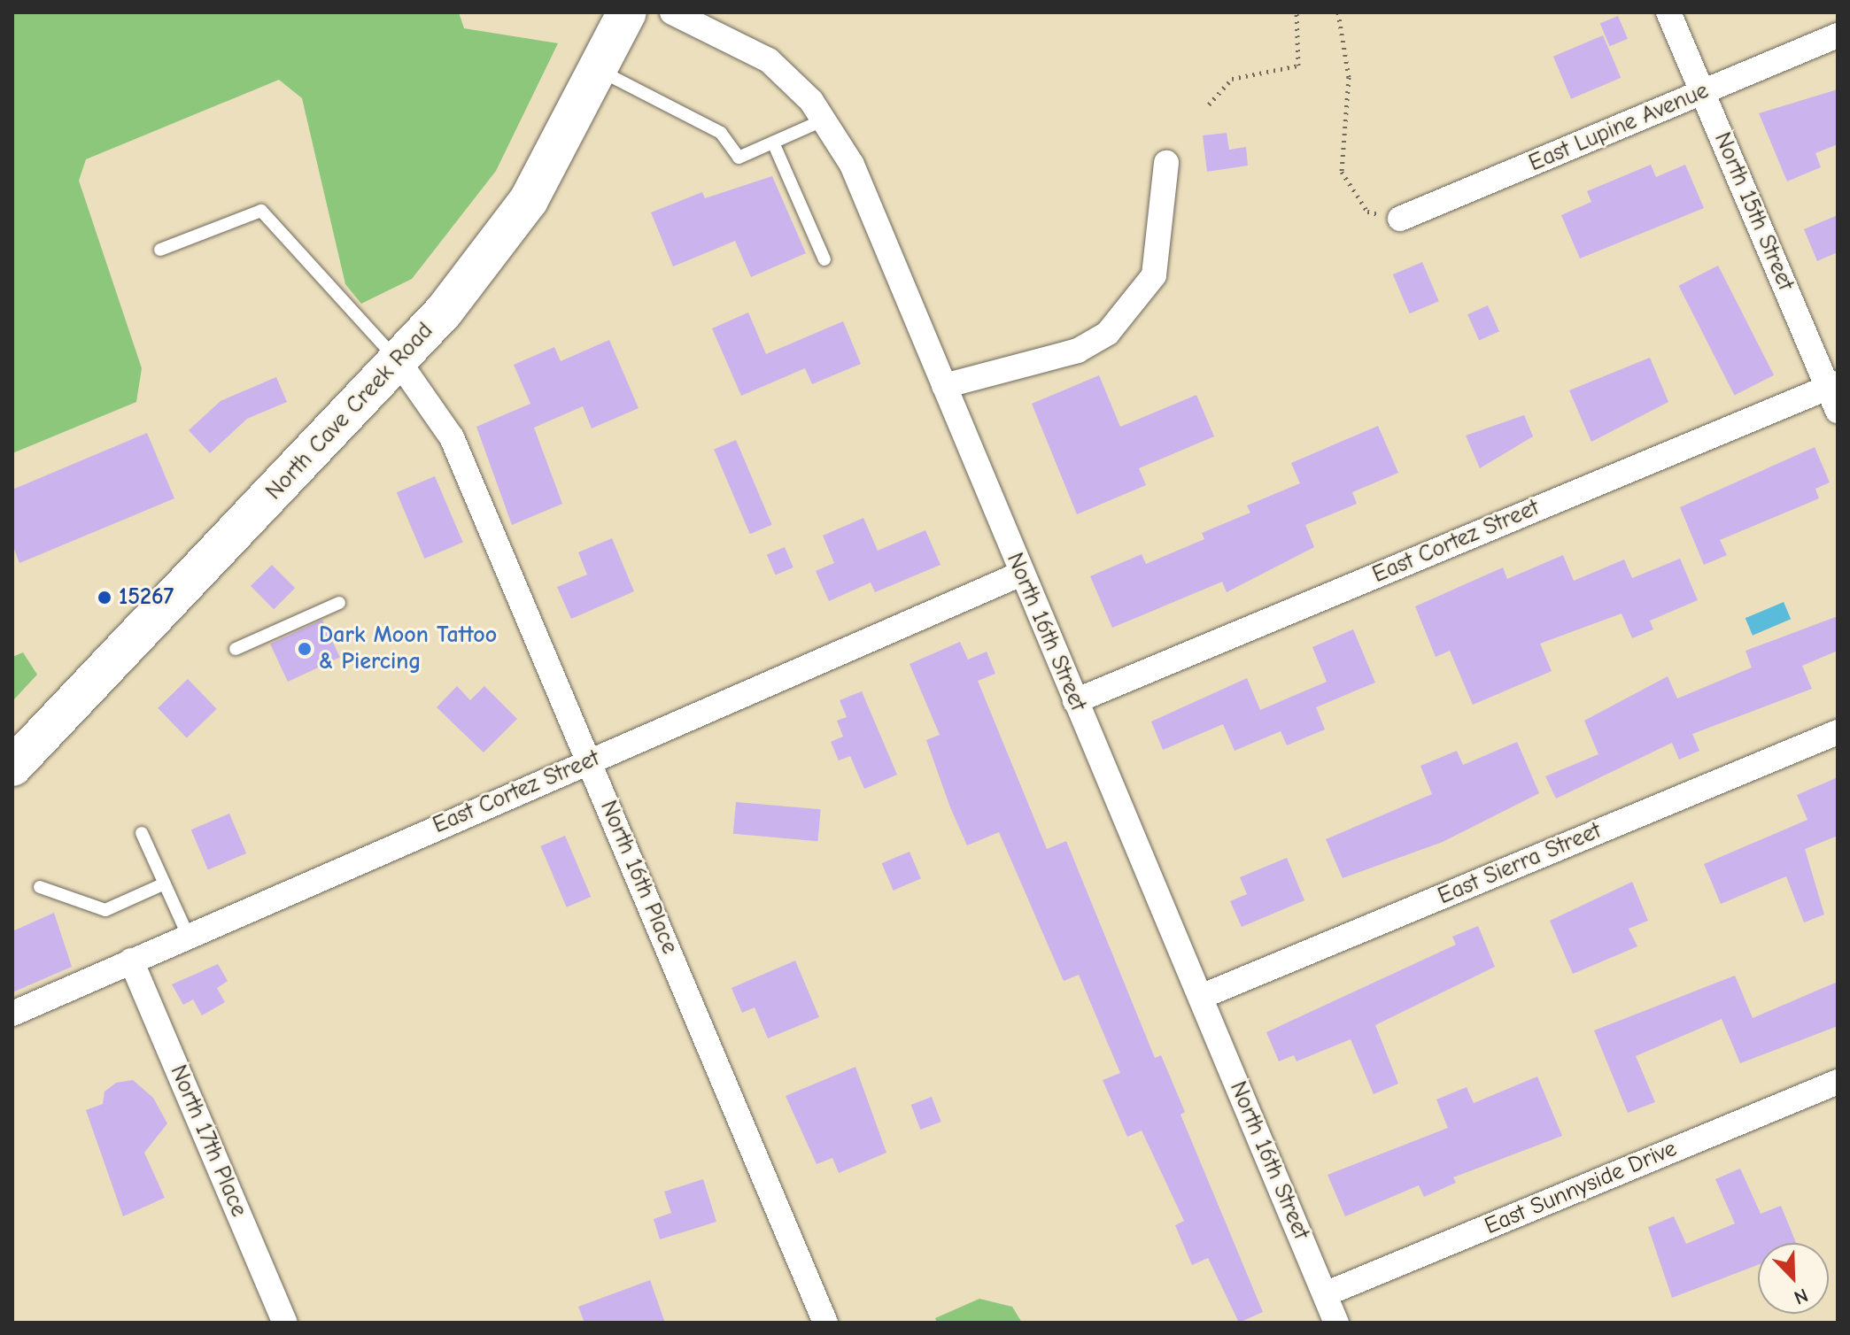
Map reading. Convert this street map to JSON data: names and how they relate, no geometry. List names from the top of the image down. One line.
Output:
{"streets":{"main road":["North Cave Creek Road"],"street":["East Lupine Avenue","North 15th Street","East Cortez Street","North 16th Street","East Sierra Street","North 16th Place","North 17th Place","East Sunnyside Drive"]},"crossings":[["East Lupine Avenue","North 15th Street"],["North 15th Street","East Cortez Street"],["North Cave Creek Road","North 16th Place"],["East Cortez Street","North 16th Street"],["East Cortez Street","North 16th Place"],["East Cortez Street","North 17th Place"],["North 16th Street","East Sierra Street"],["North 16th Street","East Sunnyside Drive"]],"places":["15267","Dark Moon Tattoo & Piercing"],"north":"bottom right"}
